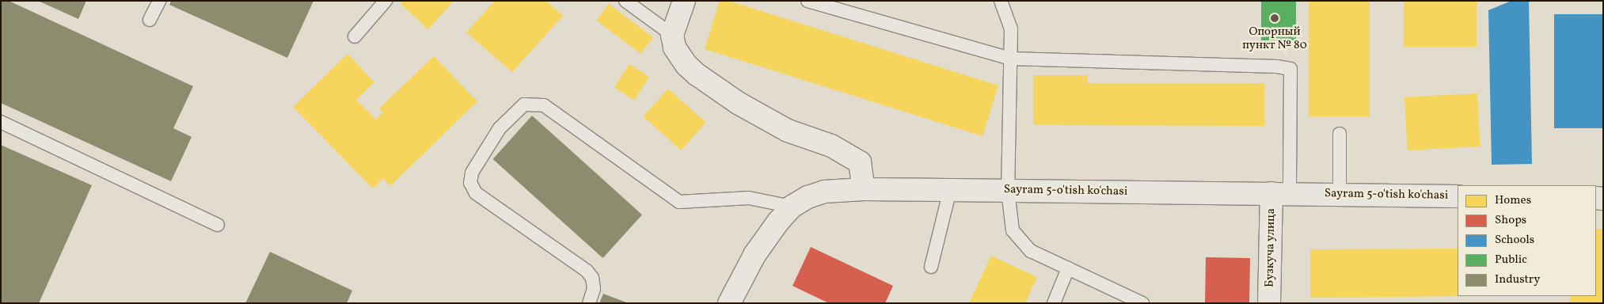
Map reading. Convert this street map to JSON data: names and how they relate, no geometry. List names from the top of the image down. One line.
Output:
{"streets":{"street":["Sayram 5-o'tish ko'chasi","Бузкуча улица"]},"crossings":[["Sayram 5-o'tish ko'chasi","Бузкуча улица"]],"places":["Опорный пункт № 80"],"legend":["Homes","Shops","Schools","Public","Industry"]}
